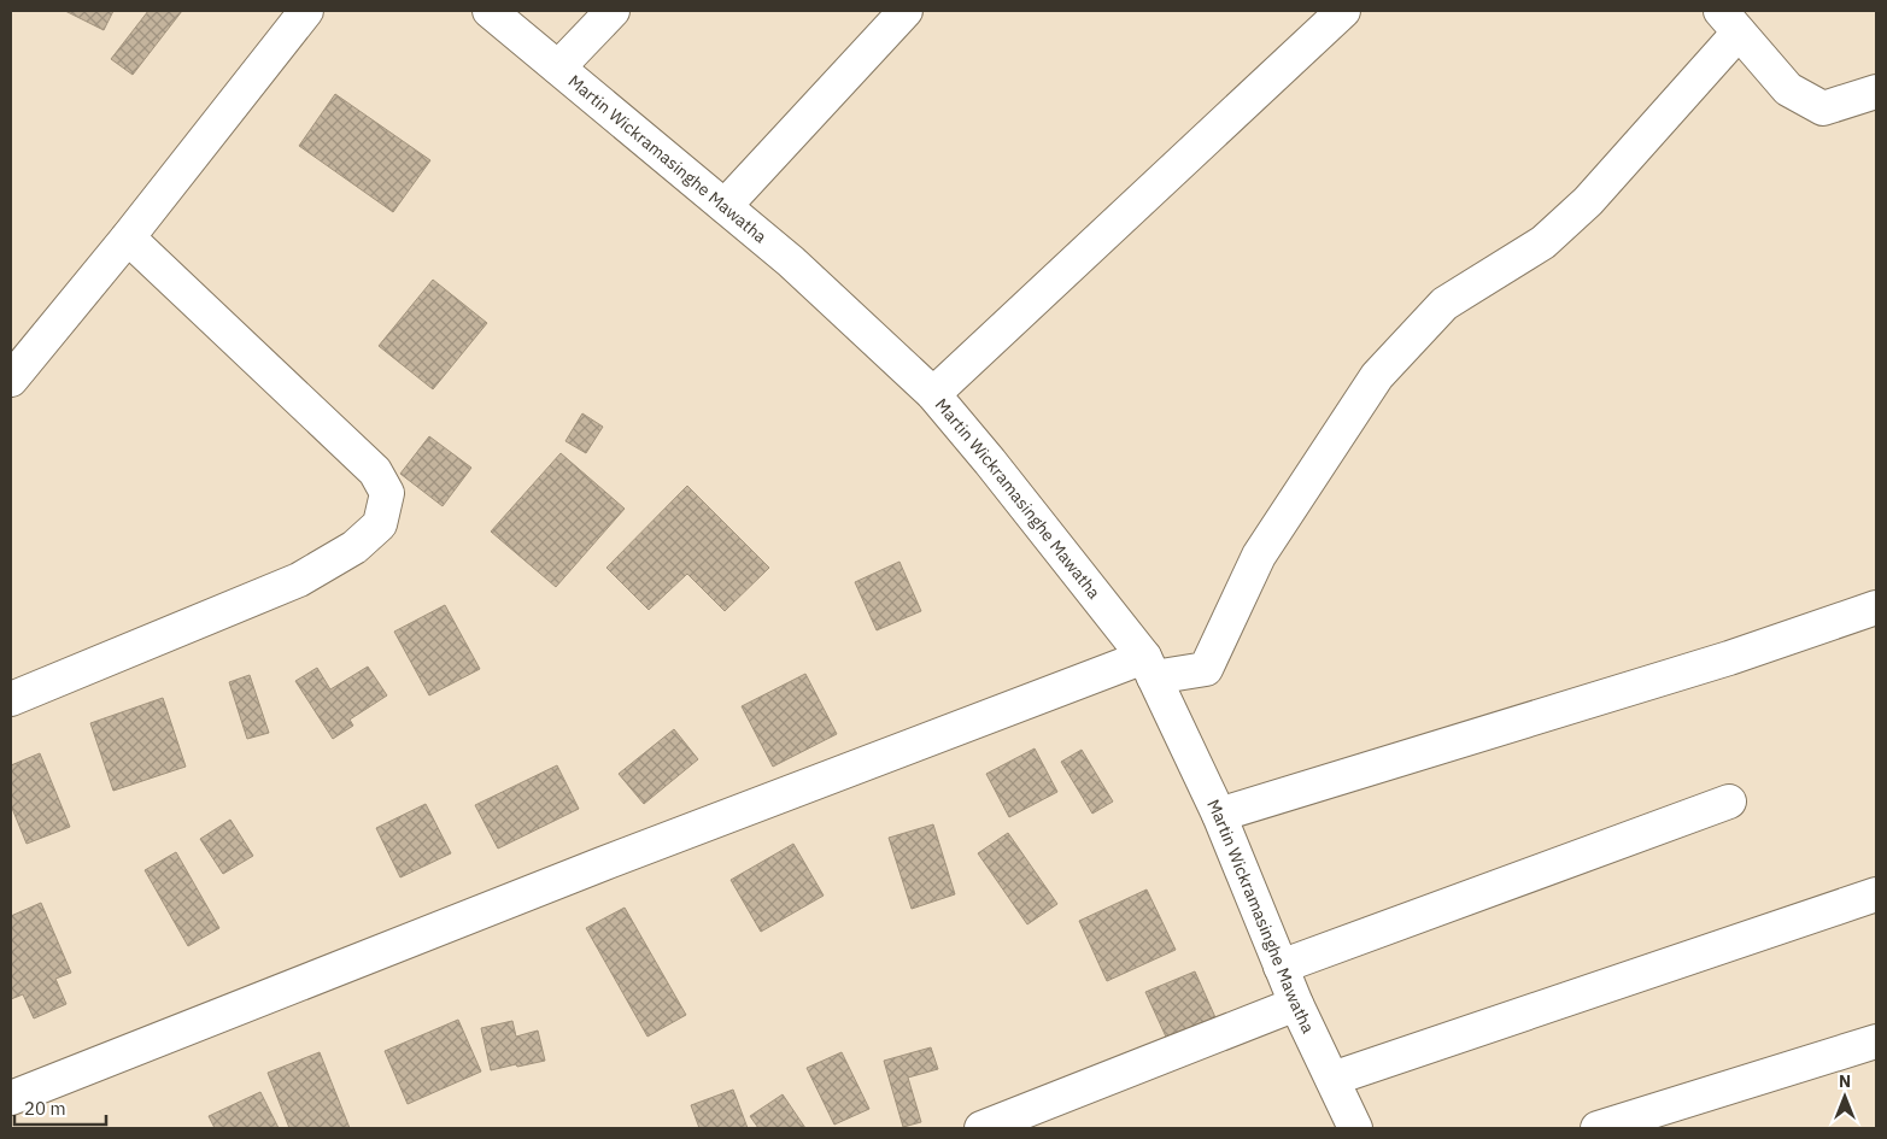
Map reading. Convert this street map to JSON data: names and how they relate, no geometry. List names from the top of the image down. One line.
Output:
{"streets":{"street":["Martin Wickramasinghe Mawatha"]},"scale_bar":"20 m","north":"top"}
